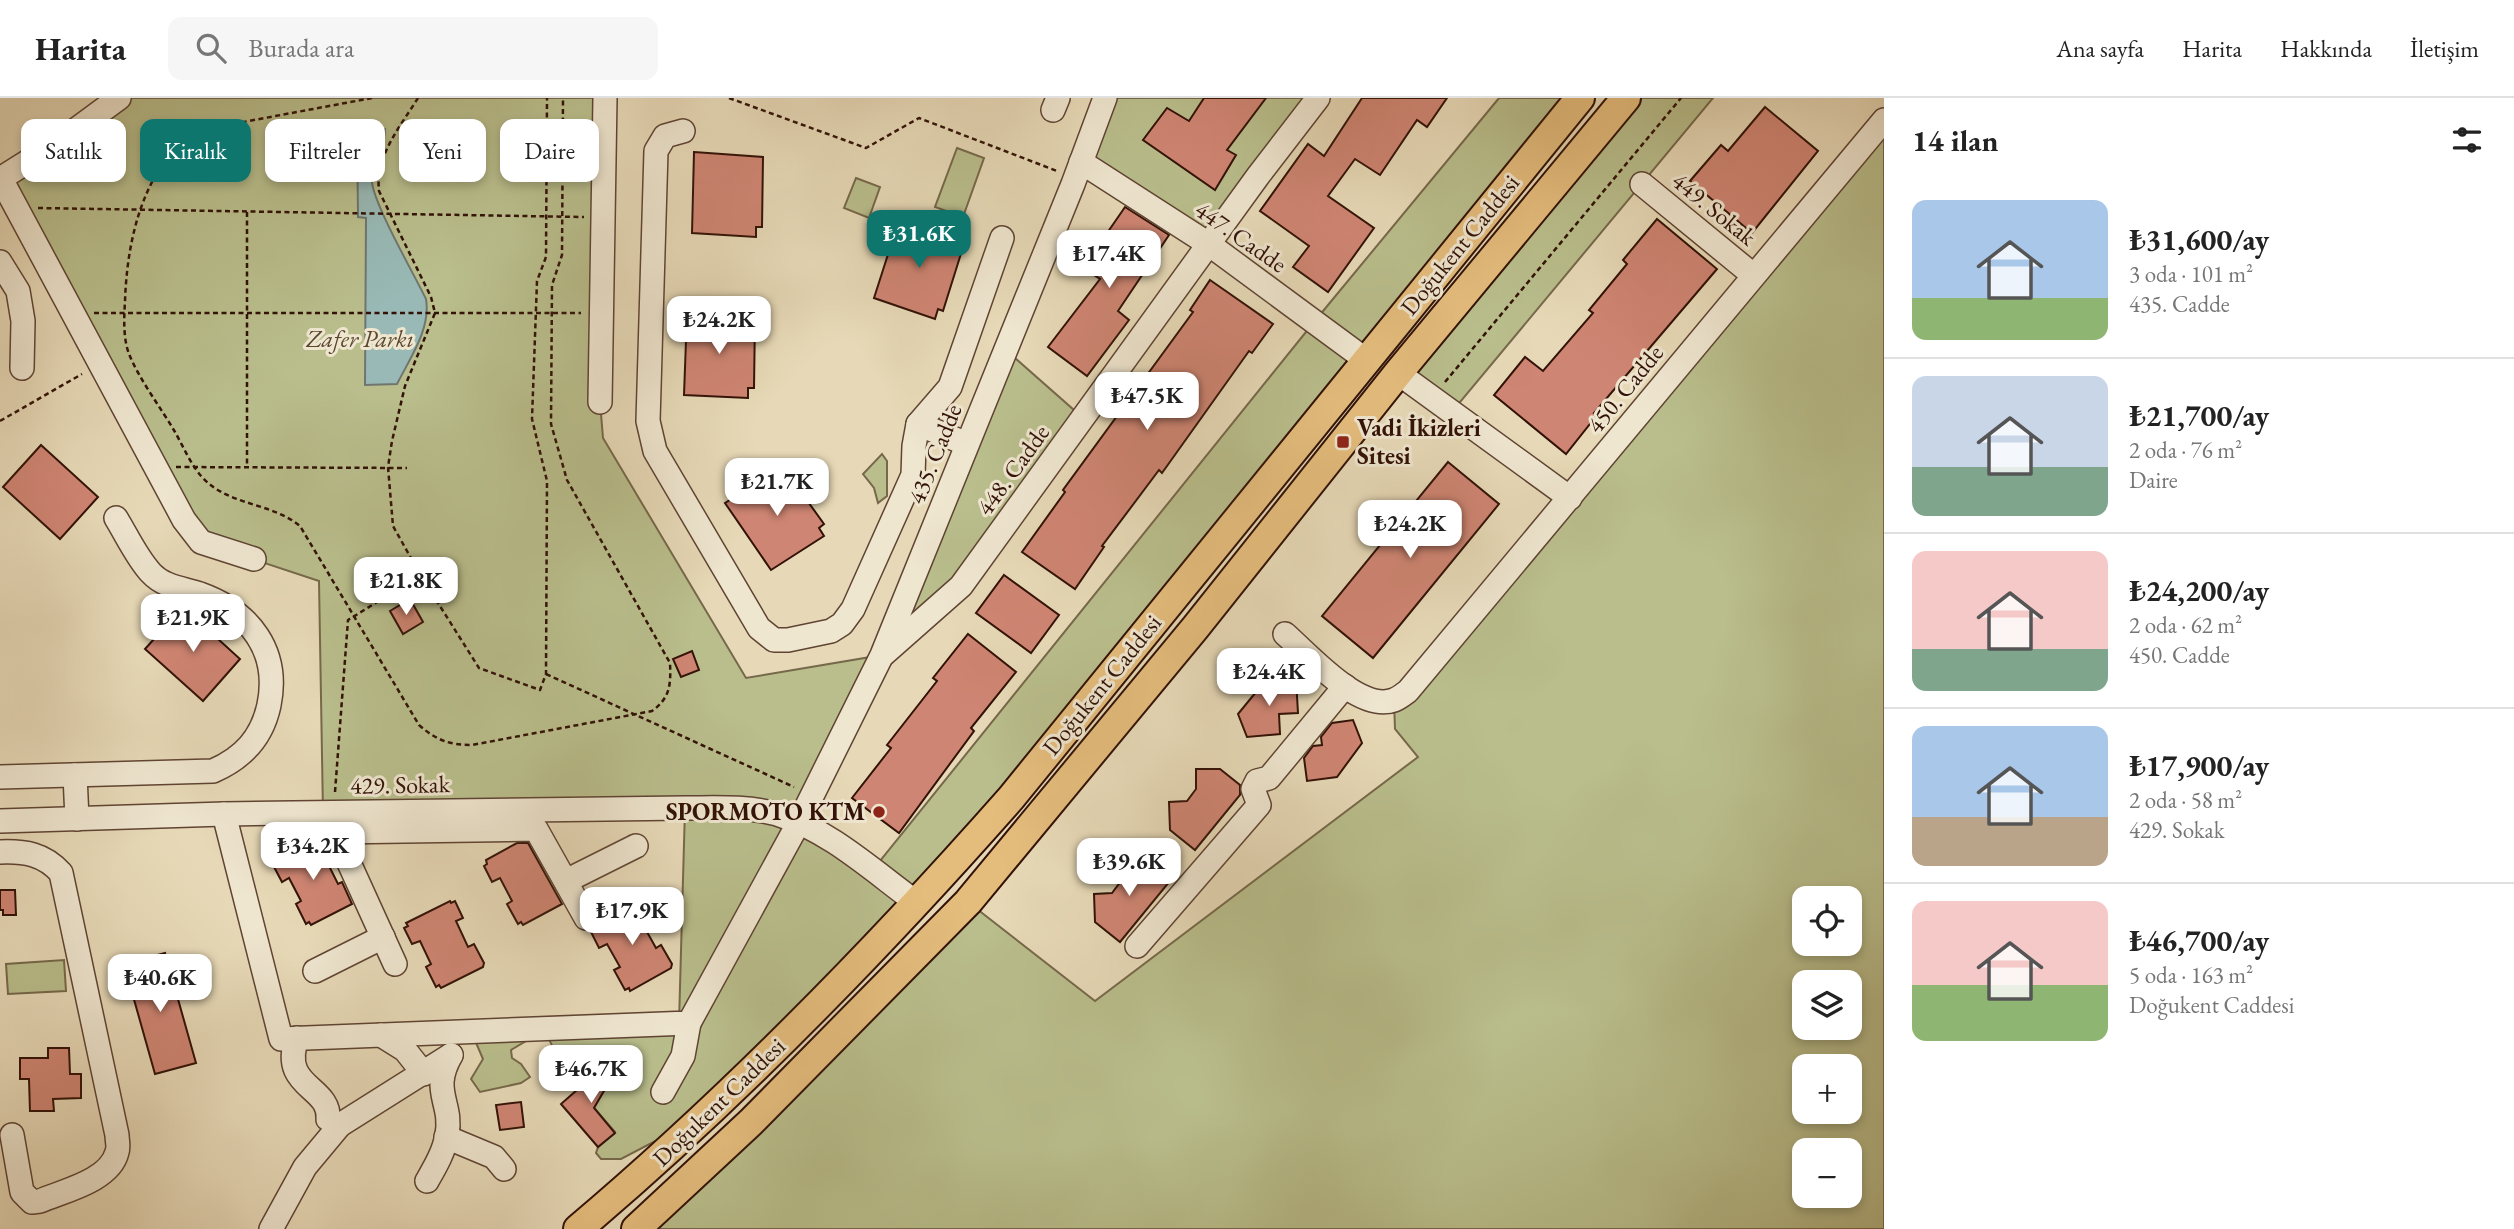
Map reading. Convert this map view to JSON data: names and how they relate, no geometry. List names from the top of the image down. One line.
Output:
{"streets":{"main road":["Doğukent Caddesi"],"street":["449. Sokak","447. Cadde","450. Cadde","435. Cadde","448. Cadde","429. Sokak"]},"crossings":[["449. Sokak","450. Cadde"],["447. Cadde","Doğukent Caddesi"],["447. Cadde","435. Cadde"],["447. Cadde","448. Cadde"],["Doğukent Caddesi","429. Sokak"],["435. Cadde","448. Cadde"],["435. Cadde","429. Sokak"]],"parks":["Zafer Parkı"],"places":{"transit":["Vadi İkizleri Sitesi"],"other":["SPORMOTO KTM"]},"page":{"header":"Harita","search":"Burada ara","nav":["Ana sayfa","Harita","Hakkında","İletişim"],"heading":"14 ilan","chip":["Satılık","Kiralık","Filtreler","Yeni","Daire"],"list":[{"name":"₺31,600/ay","note":"3 oda · 101 m² · 435. Cadde"},{"name":"₺21,700/ay","note":"2 oda · 76 m² · Daire"},{"name":"₺24,200/ay","note":"2 oda · 62 m² · 450. Cadde"},{"name":"₺17,900/ay","note":"2 oda · 58 m² · 429. Sokak"},{"name":"₺46,700/ay","note":"5 oda · 163 m² · Doğukent Caddesi"}],"price":["₺31.6K","₺17.4K","₺24.2K","₺47.5K","₺21.7K","₺24.2K","₺21.8K","₺21.9K","₺24.4K","₺34.2K","₺39.6K","₺17.9K","₺40.6K","₺46.7K"],"map_buttons":["+","−"]}}
